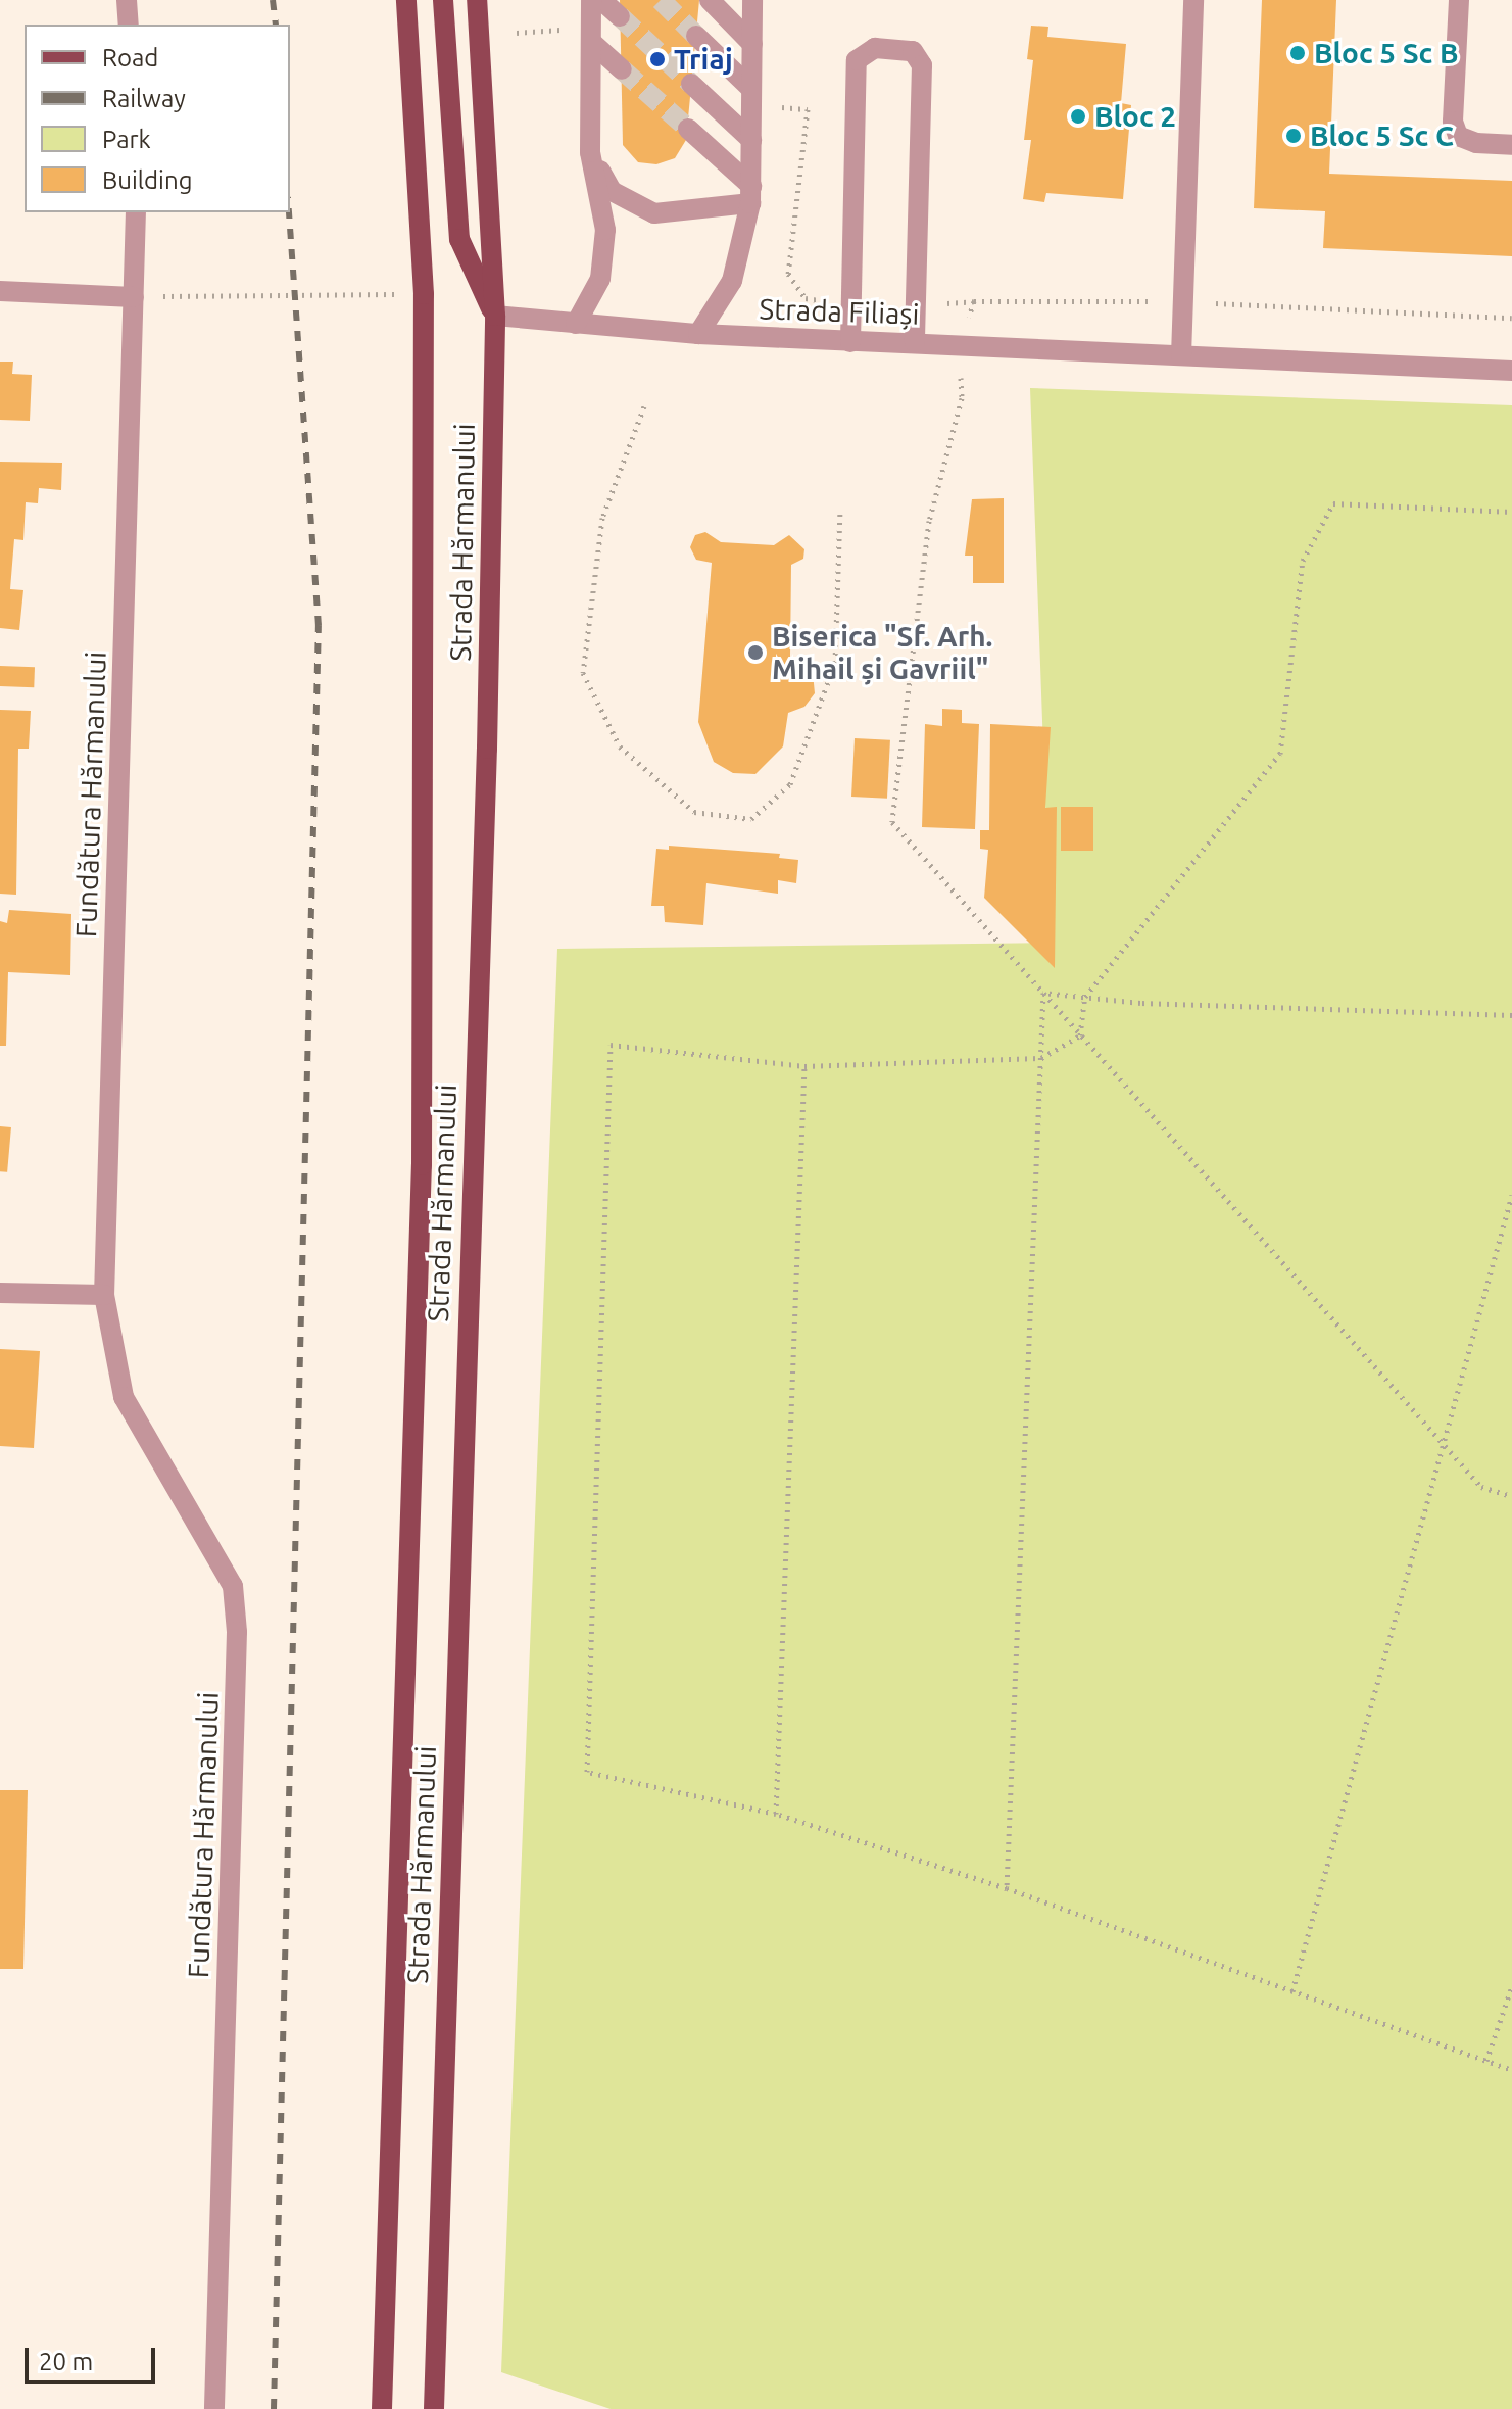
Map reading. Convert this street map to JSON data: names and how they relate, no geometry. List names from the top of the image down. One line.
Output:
{"streets":{"main road":["Strada Hărmanului"],"street":["Strada Filiași","Fundătura Hărmanului"]},"crossings":[["Strada Filiași","Strada Hărmanului"]],"places":["Bloc 5 Sc B","Triaj","Bloc 2","Bloc 5 Sc C","Biserica \"Sf. Arh. Mihail și Gavriil\""],"legend":["Road","Railway","Park","Building"],"scale_bar":"20 m"}
